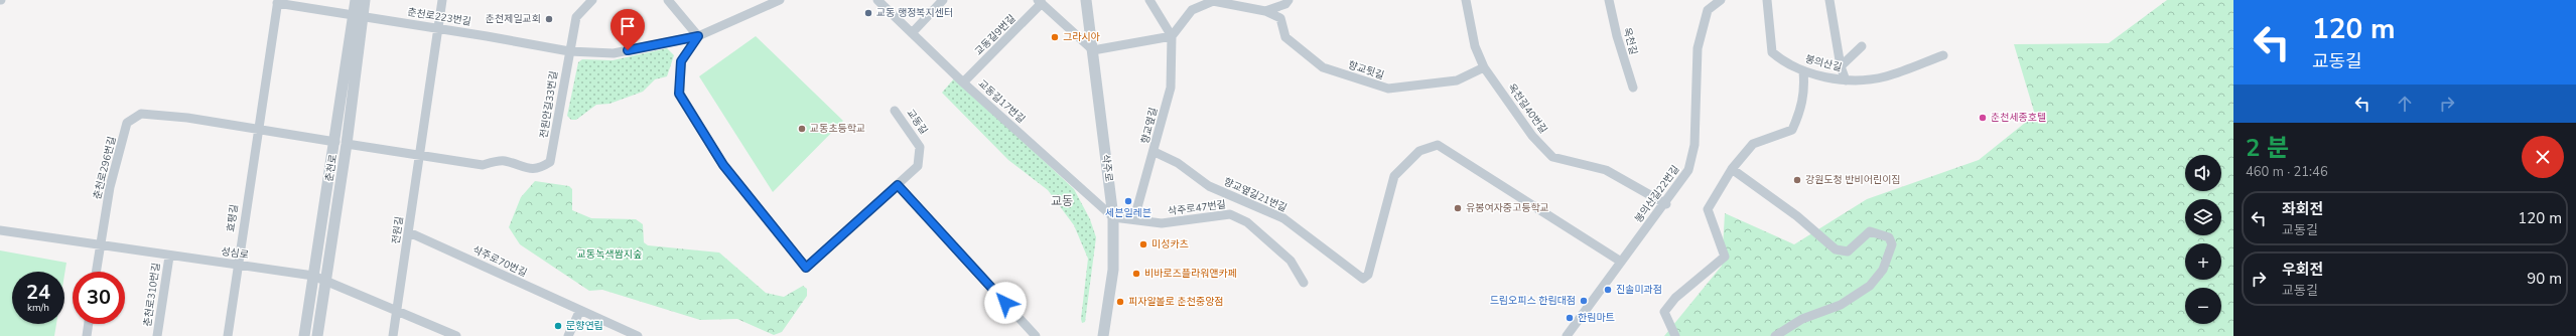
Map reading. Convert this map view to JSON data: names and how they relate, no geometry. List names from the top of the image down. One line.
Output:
{"streets":{"street":["춘천로223번길","교동길9번길","옥천길","봉의산길","향교뒷길","교동길17번길","전원안길33번길","옥천길40번길","교동길","향교옆길","춘천로296번길","춘천로","삭주로","봉의산길22번길","향교옆길21번길","삭주로47번길","효평길","전원길","성심로","삭주로70번길","춘천로310번길"]},"crossings":[["춘천로223번길","전원안길33번길"],["춘천로223번길","교동길"],["춘천로223번길","춘천로"],["춘천로223번길","효평길"],["춘천로223번길","전원길"],["교동길9번길","교동길17번길"],["교동길9번길","삭주로"],["향교뒷길","옥천길40번길"],["교동길17번길","삭주로"],["교동길17번길","삭주로47번길"],["전원안길33번길","전원길"],["옥천길40번길","봉의산길22번길"],["향교옆길","향교옆길21번길"],["향교옆길","삭주로47번길"],["춘천로296번길","효평길"],["춘천로296번길","성심로"],["춘천로","효평길"],["춘천로","성심로"],["삭주로","삭주로47번길"],["봉의산길22번길","향교옆길21번길"],["효평길","성심로"],["전원길","성심로"],["전원길","삭주로70번길"],["성심로","춘천로310번길"]],"districts":["교동"],"parks":["교동녹색쌈지숲"],"places":["교동 행정복지센터","춘천제일교회","그라시아","춘천세종호텔","교동초등학교","강원도청 반비어린이집","세븐일레븐","유봉여자중고등학교","미성카츠","비바로즈플라워앤카페","진솔미과점","드림오피스 한림대점","피자알볼로 춘천중앙점","한림마트","문향연립"],"page":{"turn":["120 m","교동길"],"heading":["2 분","460 m · 21:46"],"map_buttons":["+","−"],"list":[{"name":"좌회전","note":"교동길","value":"120 m"},{"name":"우회전","note":"교동길","value":"90 m"}],"speed":"24 km/h","limit":"30"}}
